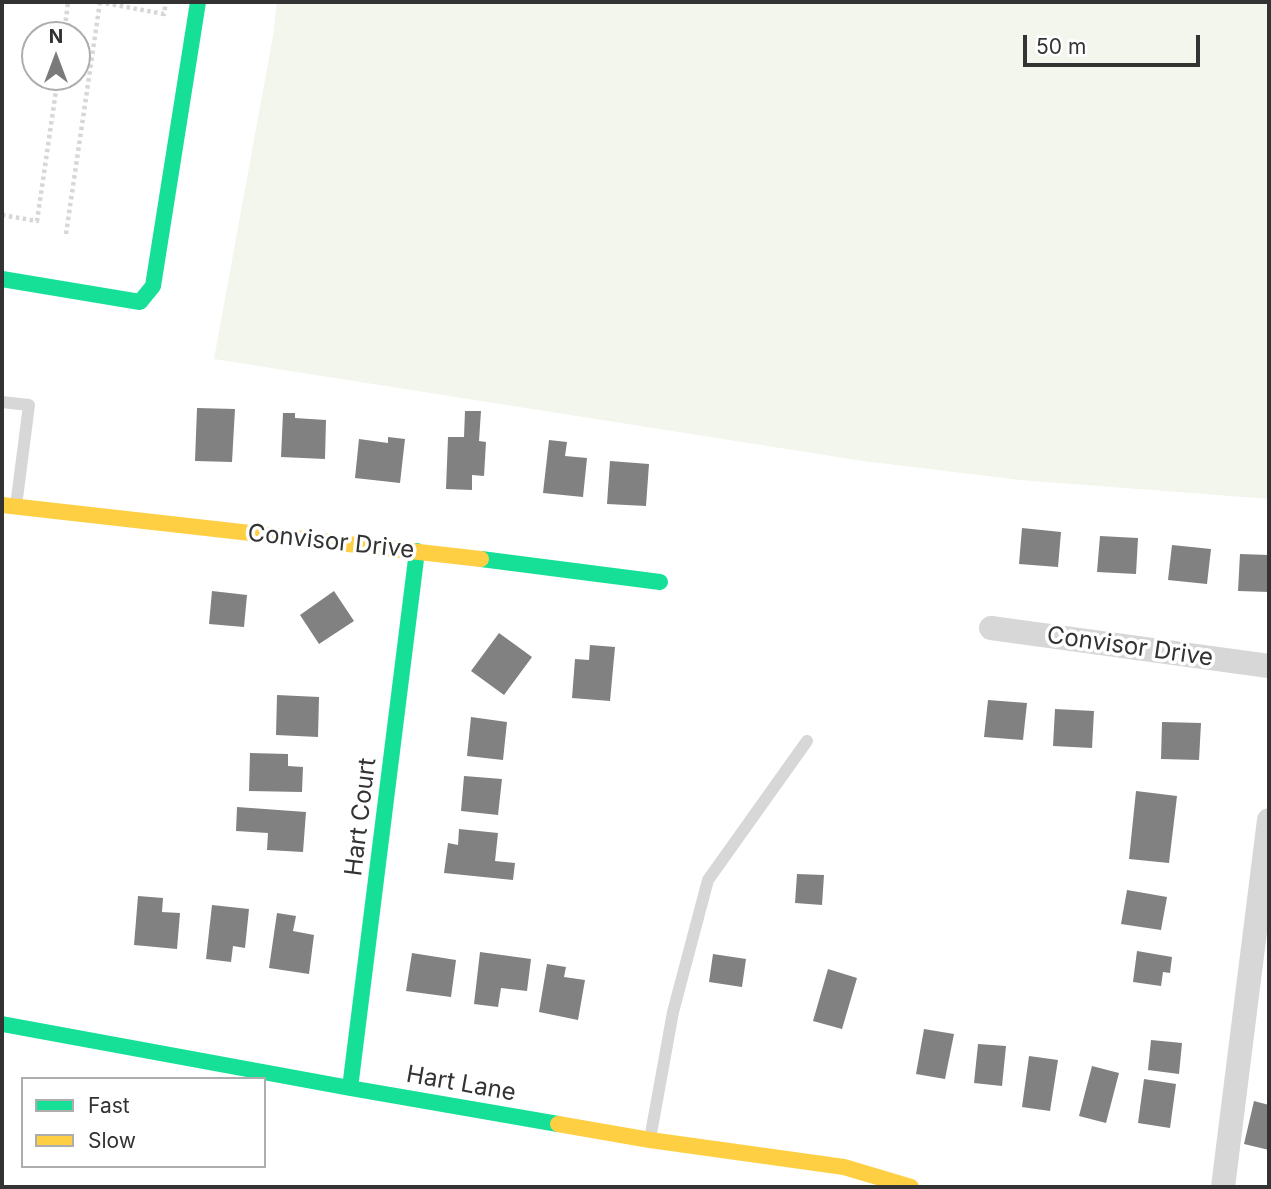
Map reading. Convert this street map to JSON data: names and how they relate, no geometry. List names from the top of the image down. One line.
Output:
{"streets":{"street":["Convisor Drive","Hart Court","Hart Lane"]},"crossings":[["Convisor Drive","Hart Court"],["Hart Court","Hart Lane"]],"legend":["Fast","Slow"],"scale_bar":"50 m","north":"top"}
